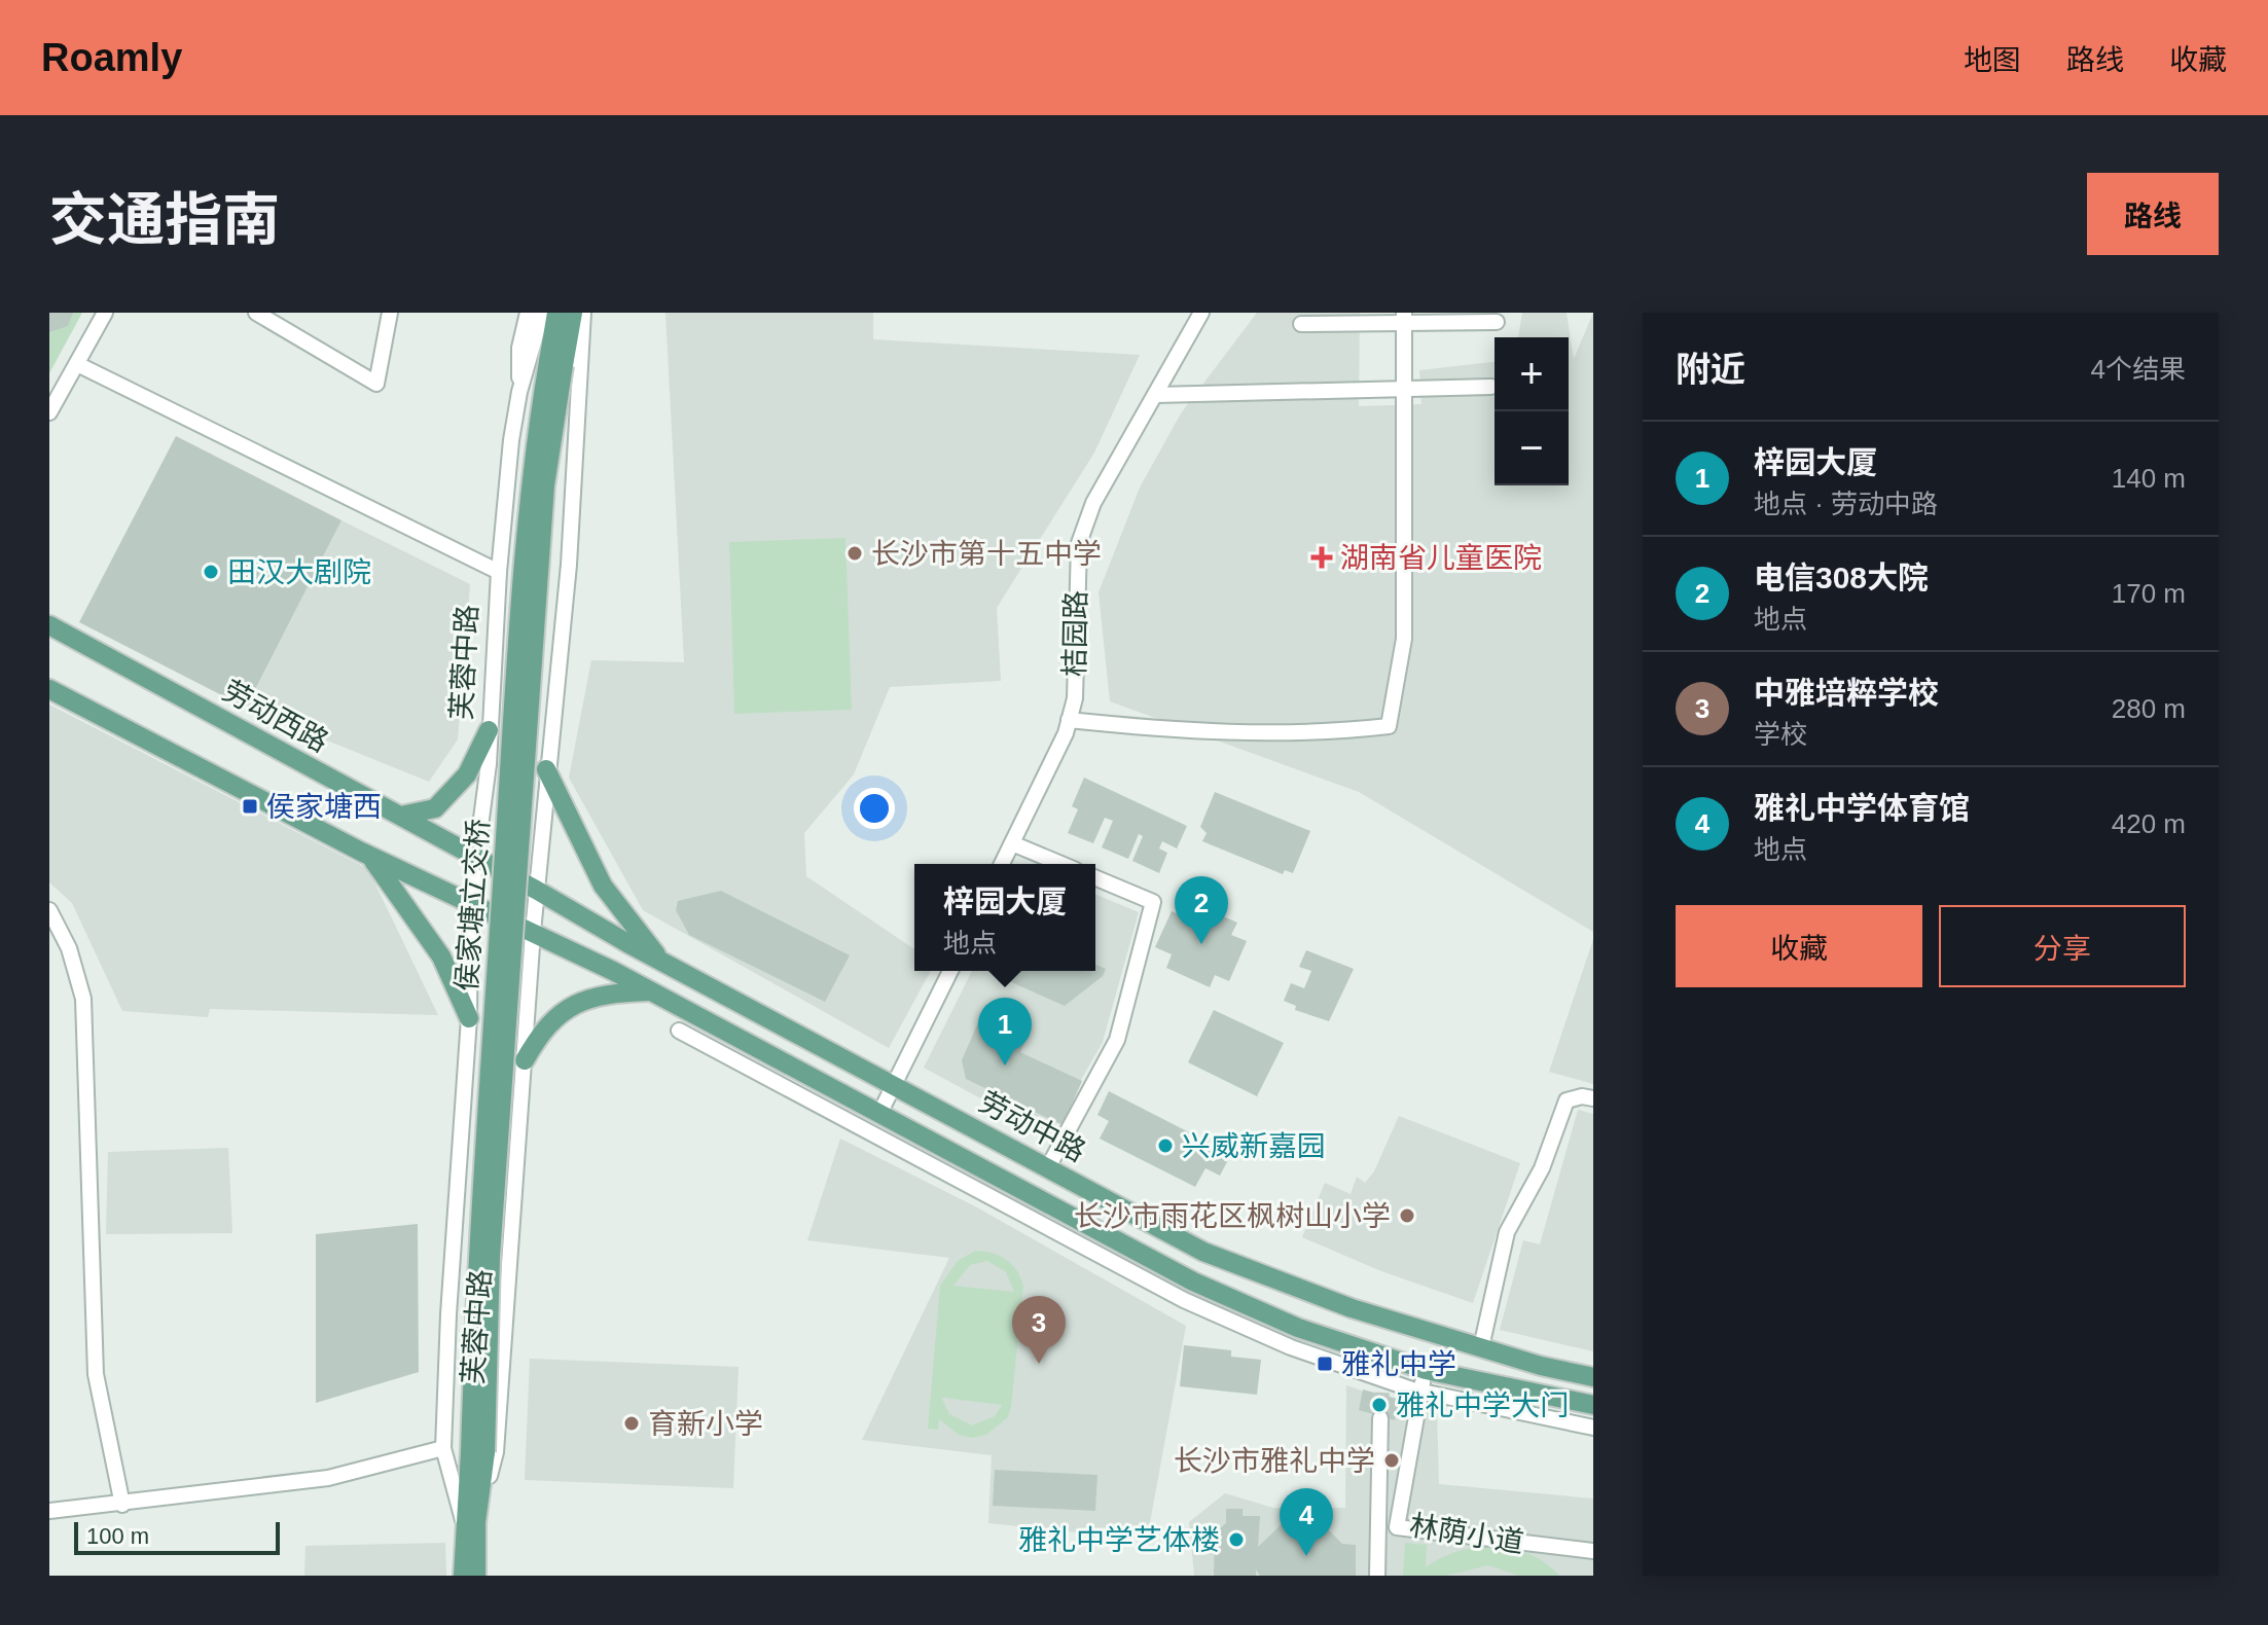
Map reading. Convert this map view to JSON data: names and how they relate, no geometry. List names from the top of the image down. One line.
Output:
{"streets":{"main road":["芙蓉中路","劳动西路","侯家塘立交桥","劳动中路"],"street":["桔园路","林荫小道"]},"crossings":[["芙蓉中路","劳动西路"],["芙蓉中路","侯家塘立交桥"],["芙蓉中路","劳动中路"],["劳动西路","劳动中路"],["劳动中路","林荫小道"]],"places":{"other":["长沙市第十五中学","田汉大剧院","兴威新嘉园","长沙市雨花区枫树山小学","雅礼中学大门","育新小学","长沙市雅礼中学","雅礼中学艺体楼"],"health":["湖南省儿童医院"],"transit":["侯家塘西","雅礼中学"]},"scale_bar":"100 m","page":{"header":"Roamly","nav":["地图","路线","收藏"],"title":"交通指南","buttons":["路线",["收藏","分享"]],"heading":["附近","4个结果"],"map_buttons":["+","−"],"list":[{"mark":"1","name":"梓园大厦","note":"地点 · 劳动中路","value":"140 m"},{"mark":"2","name":"电信308大院","note":"地点","value":"170 m"},{"mark":"3","name":"中雅培粹学校","note":"学校","value":"280 m"},{"mark":"4","name":"雅礼中学体育馆","note":"地点","value":"420 m"}],"popup":["梓园大厦","地点"],"pins":["2","1","3","4"],"scale":"100 m"}}
